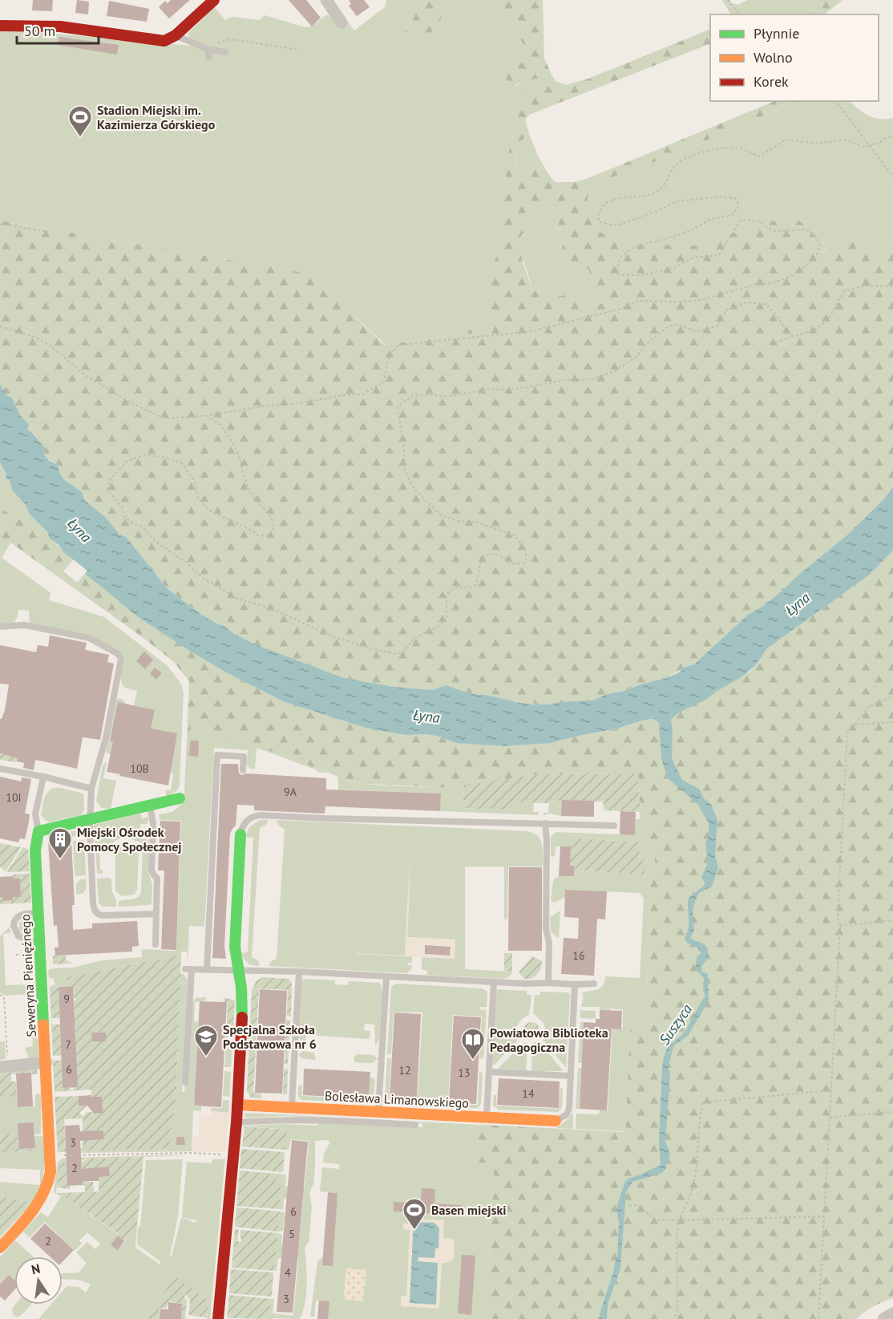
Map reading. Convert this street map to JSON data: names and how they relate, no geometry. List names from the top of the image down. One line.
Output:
{"streets":{"street":["Seweryna Pieniężnego","Bolesława Limanowskiego"]},"water":["Łyna","Suszyca"],"places":{"sports":["Stadion Miejski im. Kazimierza Górskiego","Basen miejski"],"building":["Miejski Ośrodek Pomocy Społecznej"],"school or university":["Specjalna Szkoła Podstawowa nr 6"],"library":["Powiatowa Biblioteka Pedagogiczna"]},"house_numbers":["10B","9A","10I","16","9","7","6","12","13","14","3","2","6","5","2","4","3"],"legend":["Płynnie","Wolno","Korek"],"scale_bar":"50 m","north":"top"}
